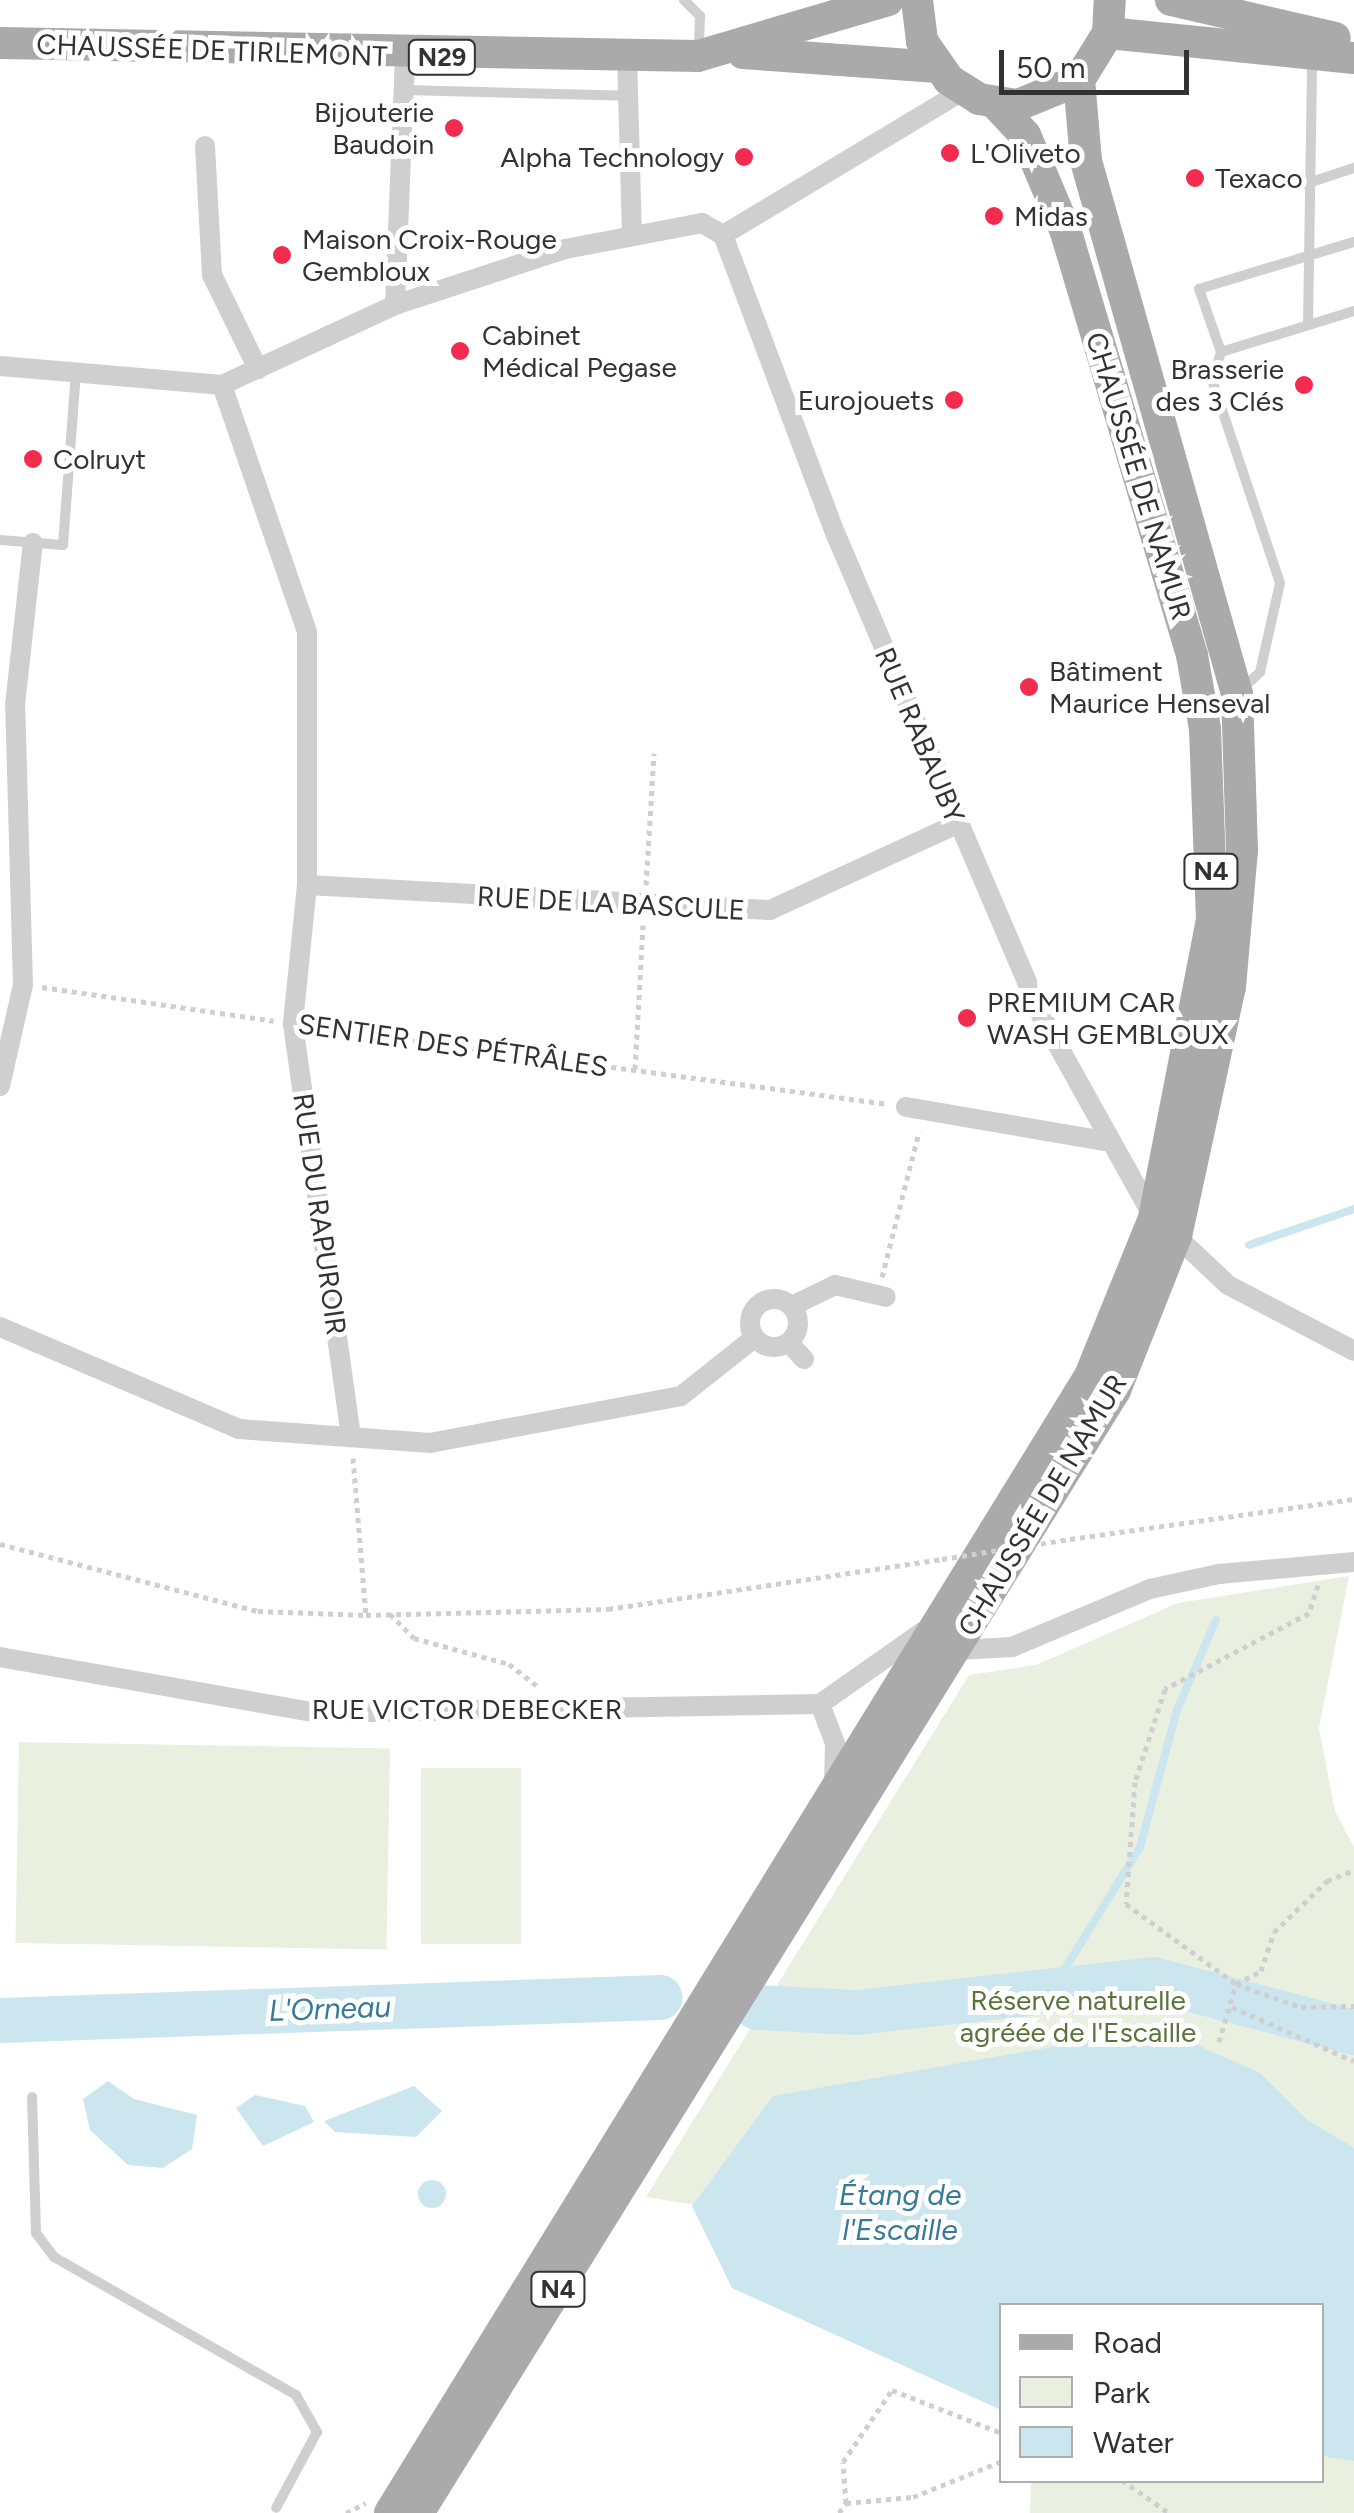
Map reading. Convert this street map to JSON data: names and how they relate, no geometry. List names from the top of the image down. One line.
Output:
{"streets":{"main road":["CHAUSSÉE DE TIRLEMONT","N29","CHAUSSÉE DE NAMUR","N4"],"street":["RUE RABAUBY","RUE DE LA BASCULE","RUE DU RAPUROIR","RUE VICTOR DEBECKER"],"path":["SENTIER DES PÉTRÂLES"]},"crossings":[["CHAUSSÉE DE NAMUR","RUE RABAUBY"],["RUE RABAUBY","RUE DE LA BASCULE"],["RUE DE LA BASCULE","RUE DU RAPUROIR"],["SENTIER DES PÉTRÂLES","RUE DU RAPUROIR"]],"water":["L'Orneau","Étang de l'Escaille"],"parks":["Réserve naturelle agréée de l'Escaille"],"places":["Bijouterie Baudoin","L'Oliveto","Alpha Technology","Texaco","Midas","Maison Croix-Rouge Gembloux","Cabinet Médical Pegase","Brasserie des 3 Clés","Eurojouets","Colruyt","Bâtiment Maurice Henseval","PREMIUM CAR WASH GEMBLOUX"],"legend":["Road","Park","Water"],"scale_bar":"50 m"}
